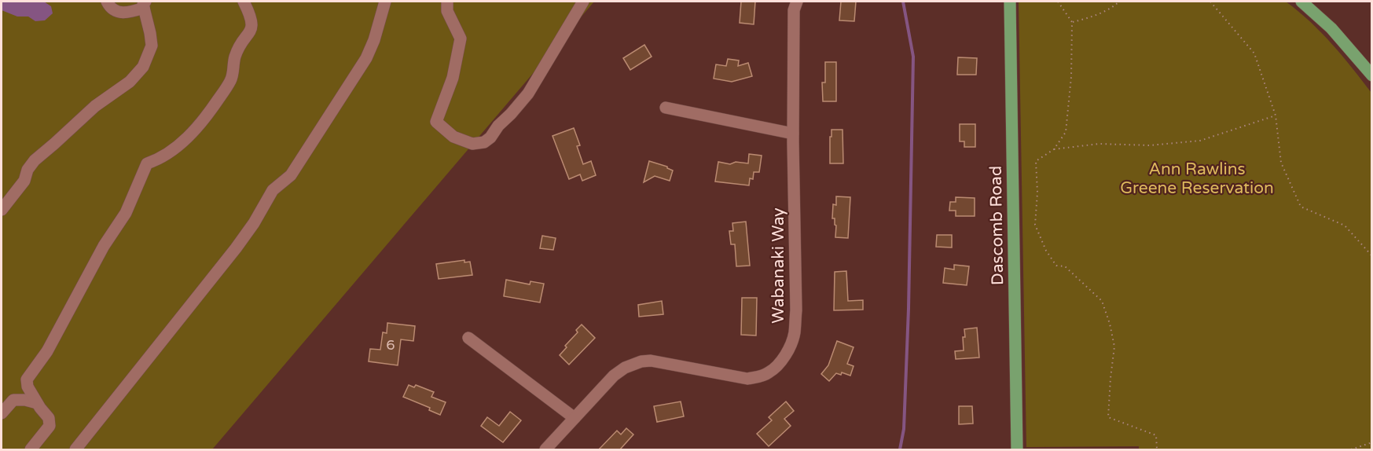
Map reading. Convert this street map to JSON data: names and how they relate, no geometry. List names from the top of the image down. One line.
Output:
{"streets":{"main road":["Dascomb Road"],"street":["Wabanaki Way"]},"parks":["Ann Rawlins Greene Reservation"],"house_numbers":["6"]}
